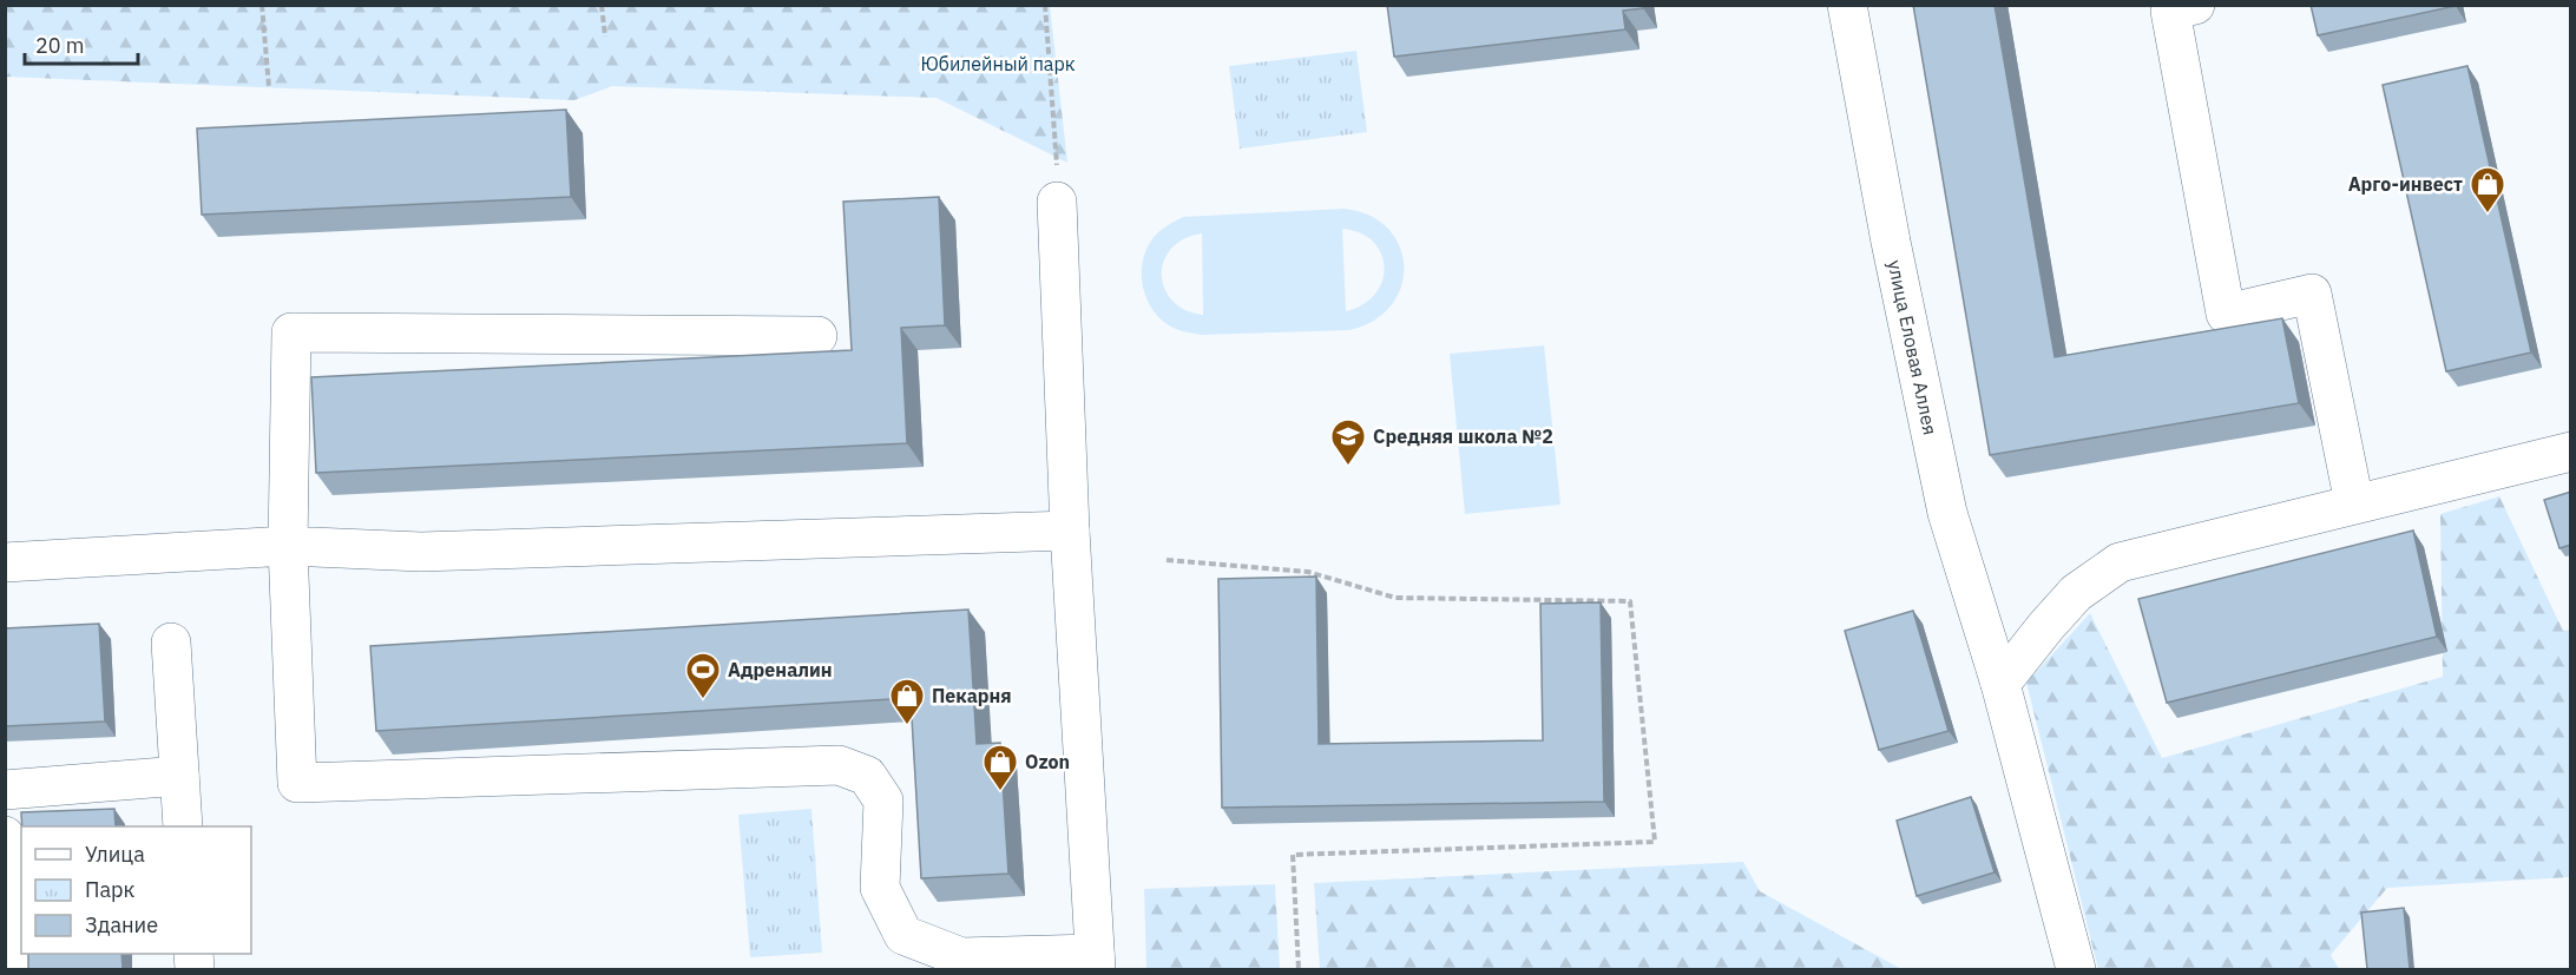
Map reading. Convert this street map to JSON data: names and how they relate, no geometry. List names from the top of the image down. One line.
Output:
{"streets":{"street":["улица Еловая Аллея"]},"parks":["Юбилейный парк"],"places":{"shop":["Арго-инвест","Пекарня","Ozon"],"school or university":["Средняя школа №2"],"sports":["Адреналин"]},"legend":["Улица","Парк","Здание"],"scale_bar":"20 m"}
